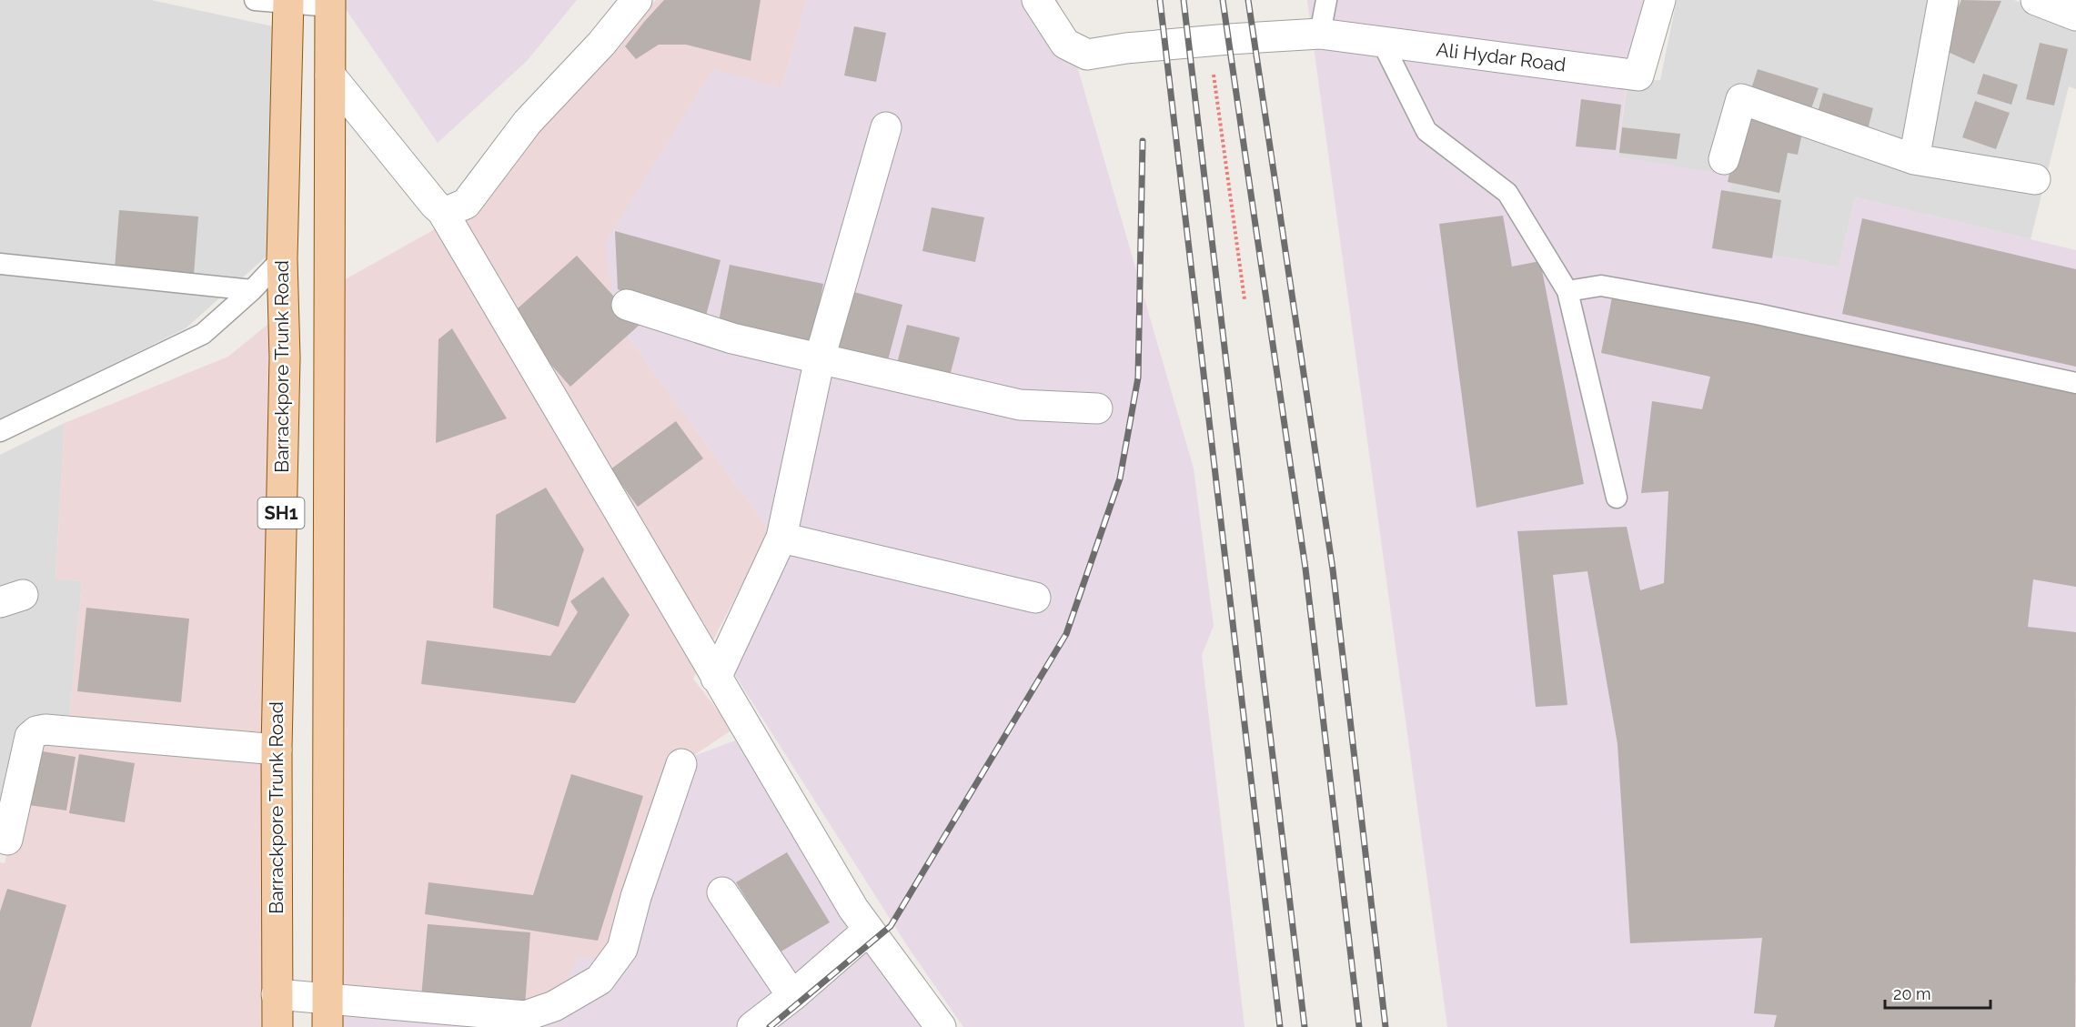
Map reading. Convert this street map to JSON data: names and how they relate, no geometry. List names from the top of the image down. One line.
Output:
{"streets":{"main road":["Barrackpore Trunk Road","SH1"],"street":["Ali Hydar Road"]},"scale_bar":"20 m"}
